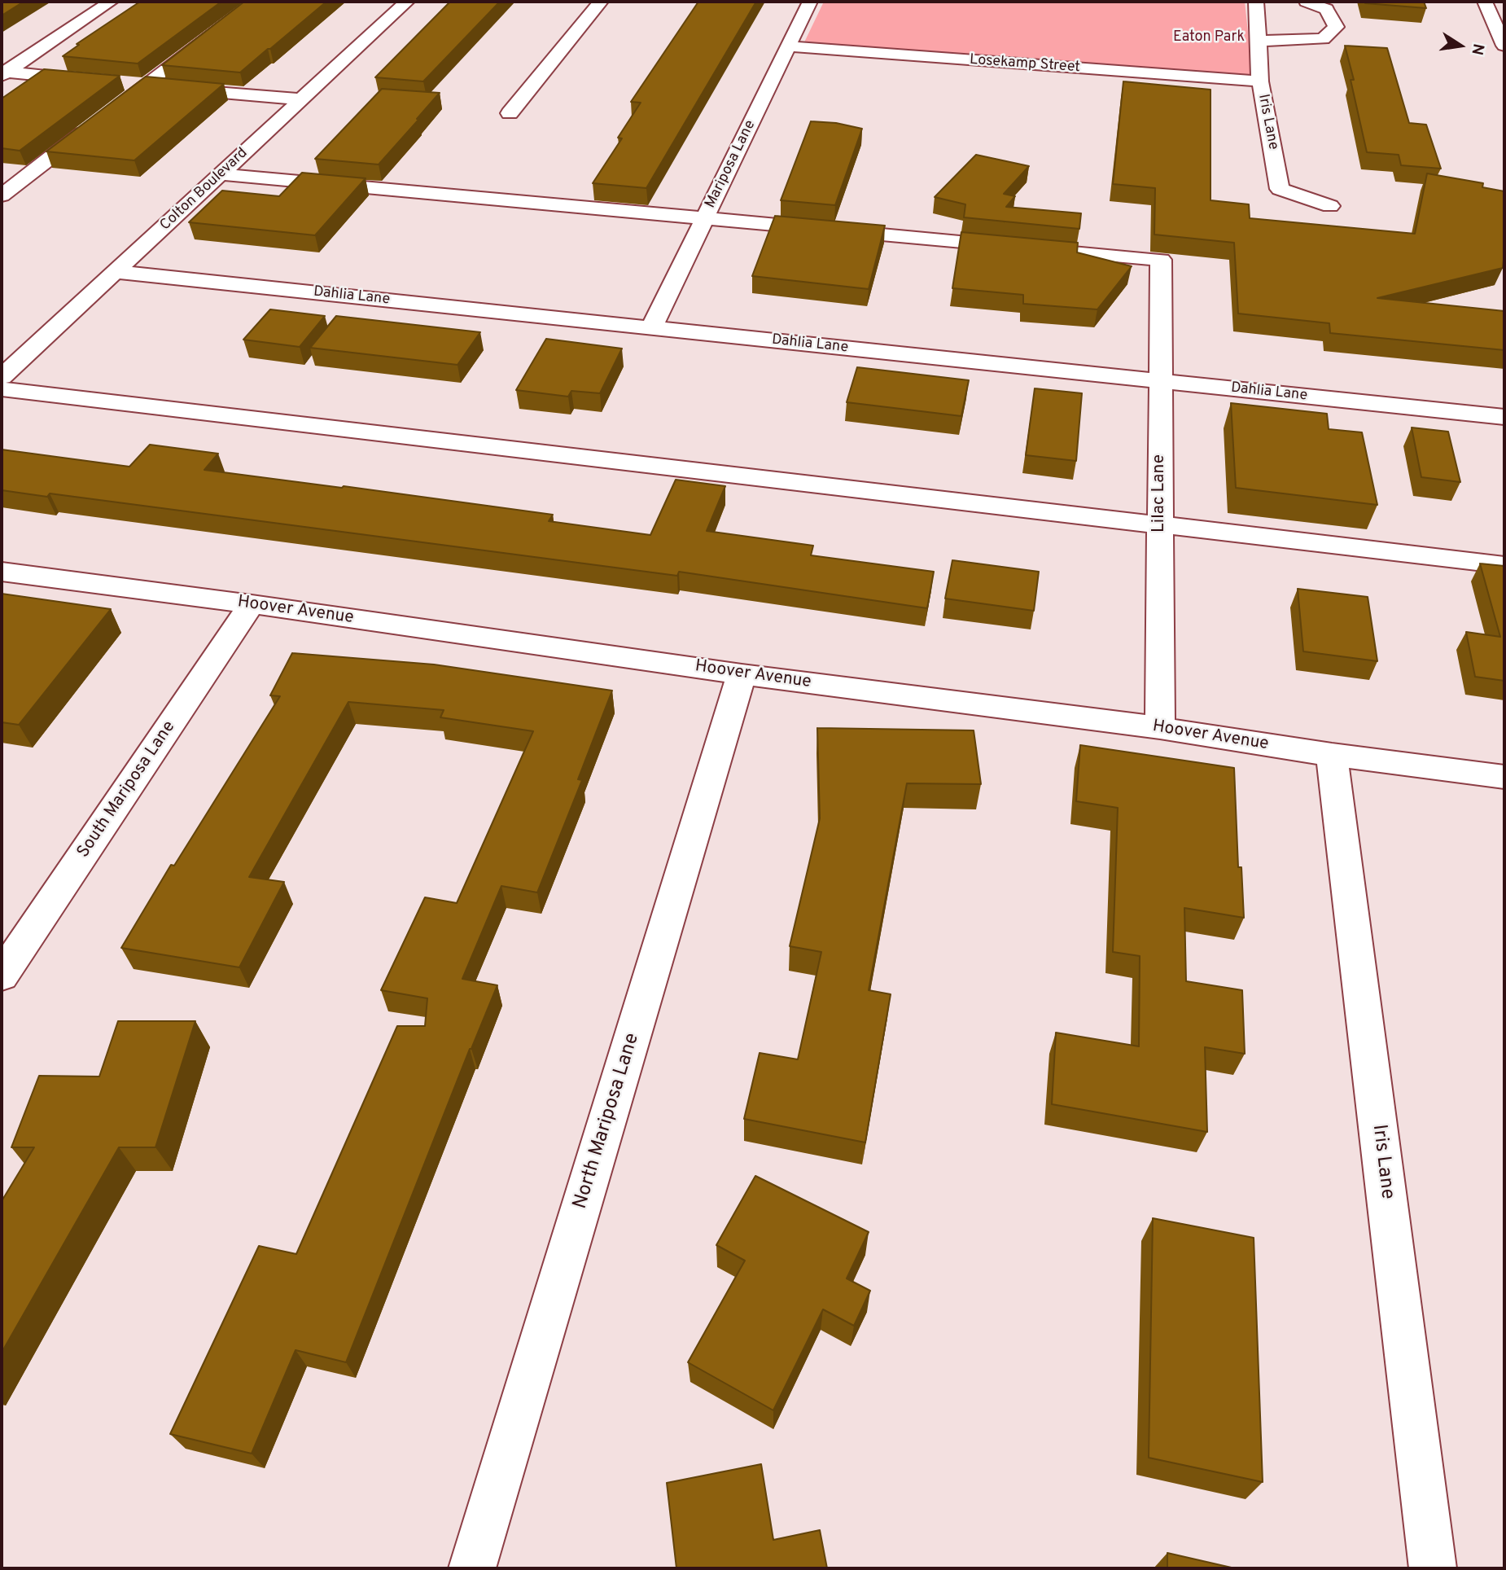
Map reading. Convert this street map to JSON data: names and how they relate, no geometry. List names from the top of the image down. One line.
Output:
{"streets":{"street":["Losekamp Street","Iris Lane","Mariposa Lane","Colton Boulevard","Dahlia Lane","Lilac Lane","Hoover Avenue","South Mariposa Lane","North Mariposa Lane"]},"crossings":[["Losekamp Street","Iris Lane"],["Losekamp Street","Mariposa Lane"],["Iris Lane","Hoover Avenue"],["Mariposa Lane","Dahlia Lane"],["Mariposa Lane","Lilac Lane"],["Colton Boulevard","Dahlia Lane"],["Dahlia Lane","Lilac Lane"],["Lilac Lane","Hoover Avenue"],["Hoover Avenue","South Mariposa Lane"],["Hoover Avenue","North Mariposa Lane"]],"parks":["Eaton Park"],"north":"right"}
